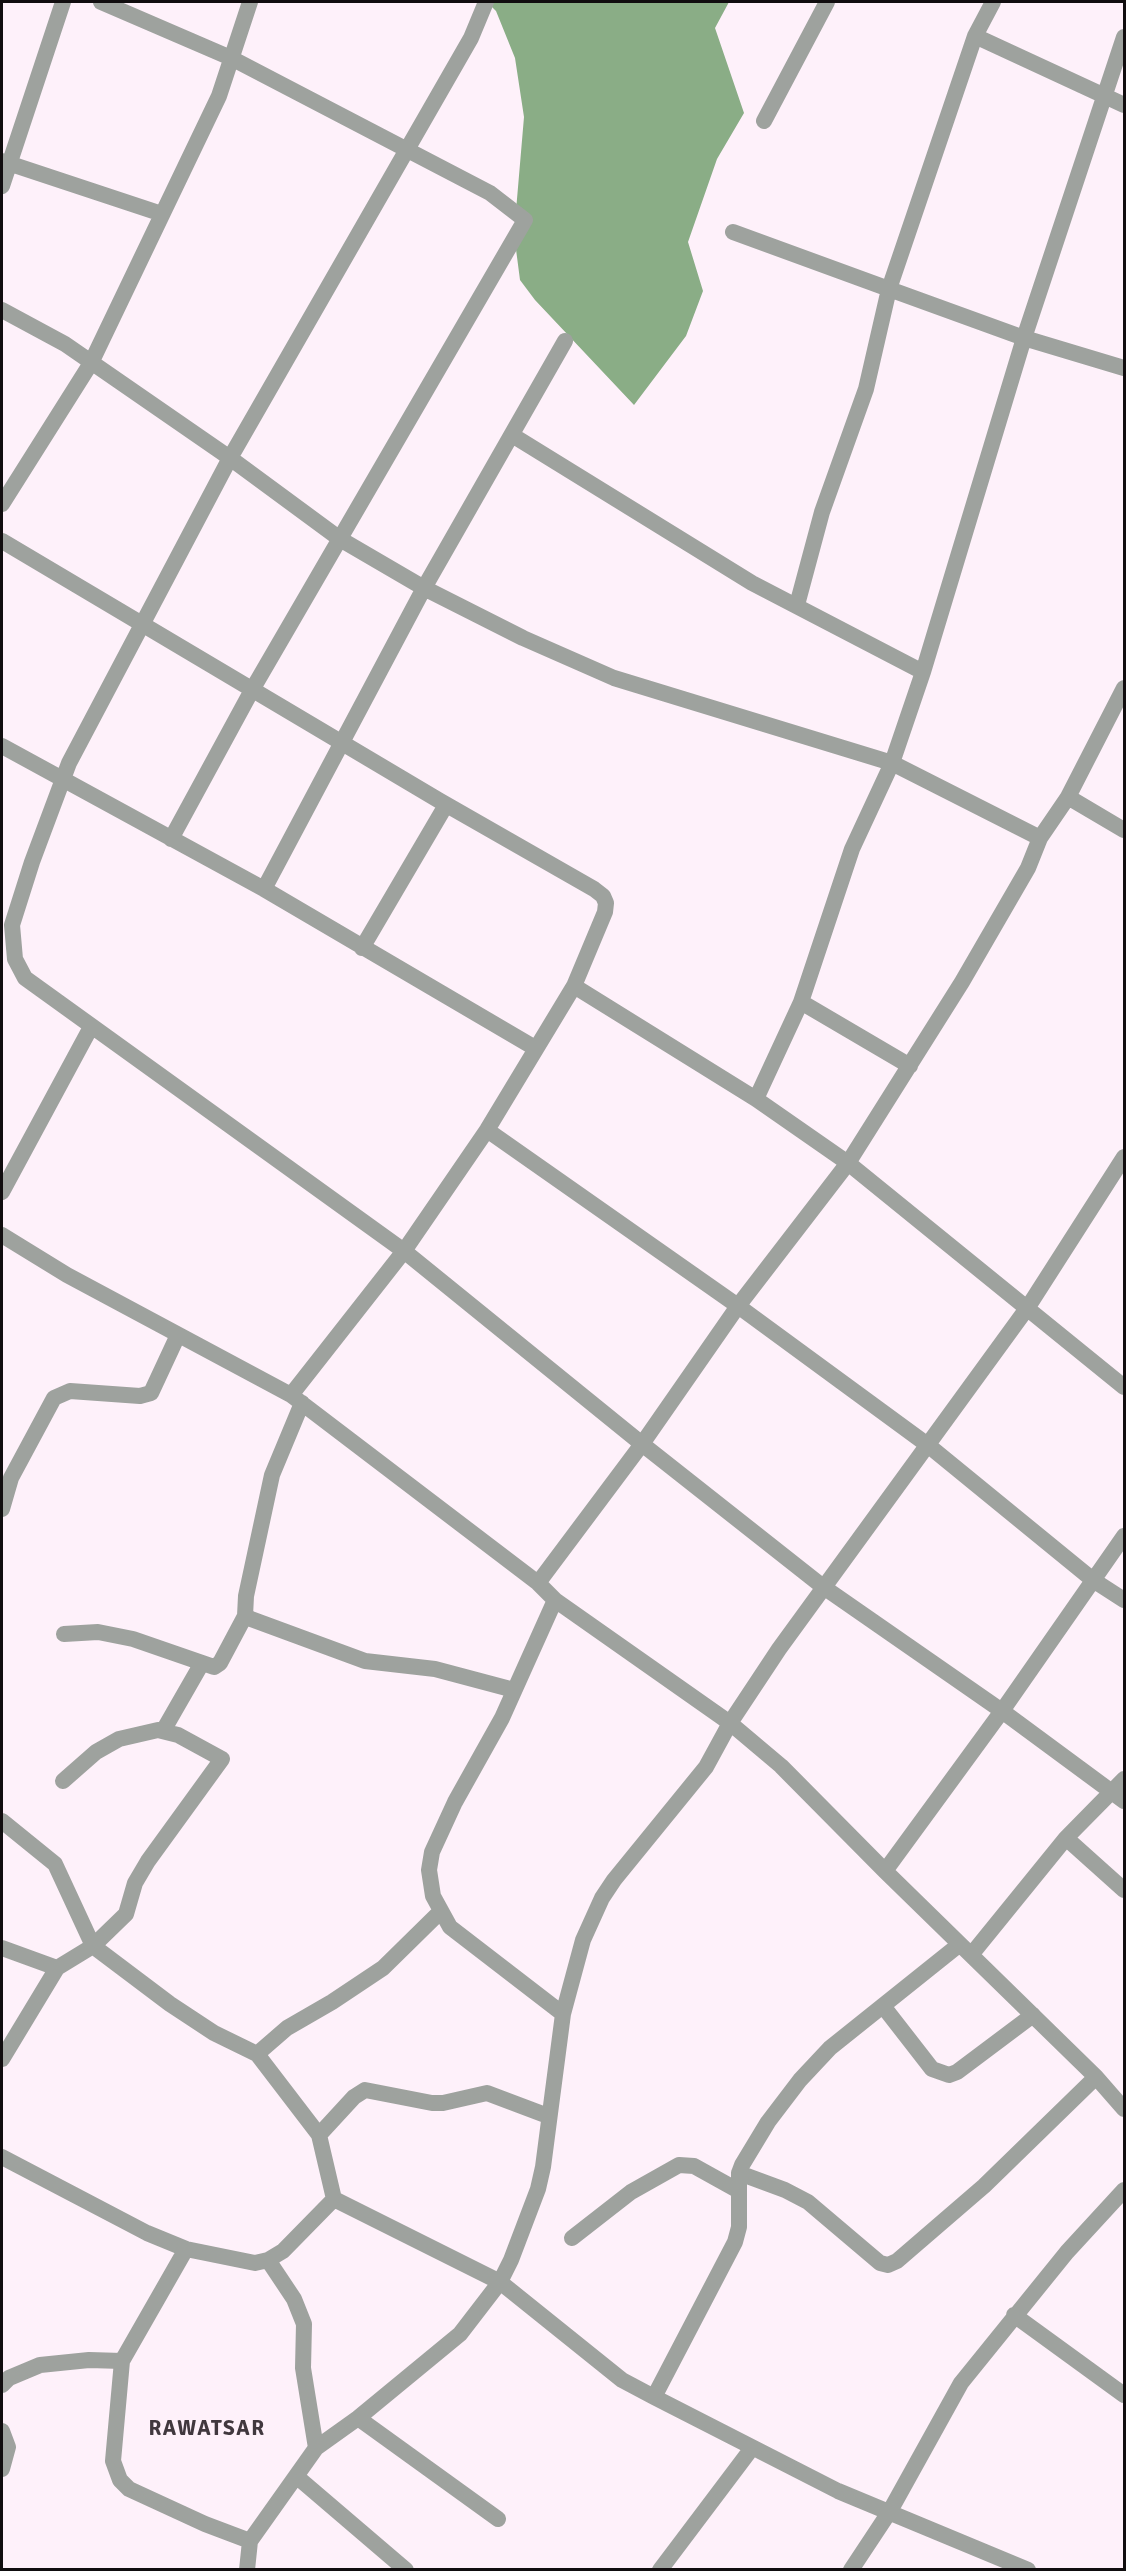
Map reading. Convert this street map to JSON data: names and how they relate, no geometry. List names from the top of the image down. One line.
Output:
{"districts":["RAWATSAR"]}
